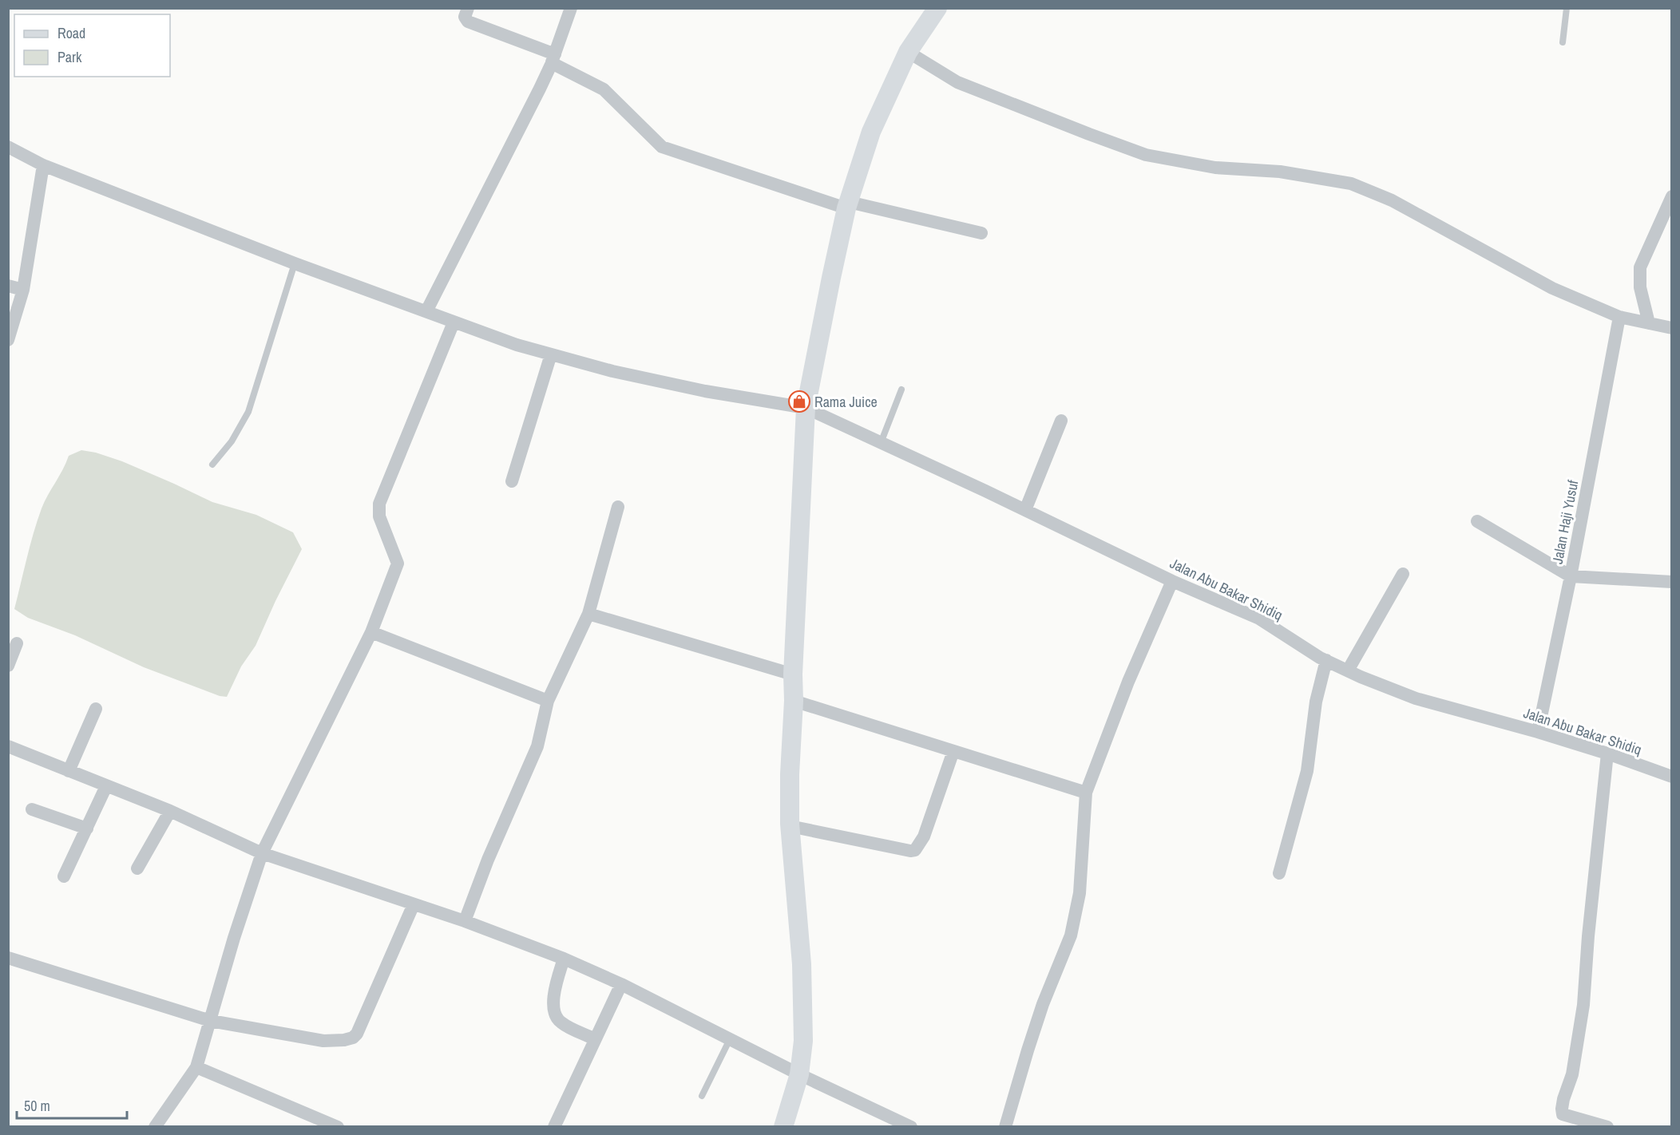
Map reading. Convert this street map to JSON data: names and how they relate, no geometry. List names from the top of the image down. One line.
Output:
{"streets":{"street":["Jalan Haji Yusuf","Jalan Abu Bakar Shidiq"]},"crossings":[["Jalan Haji Yusuf","Jalan Abu Bakar Shidiq"]],"places":{"shop":["Rama Juice"]},"legend":["Road","Park"],"scale_bar":"50 m"}
